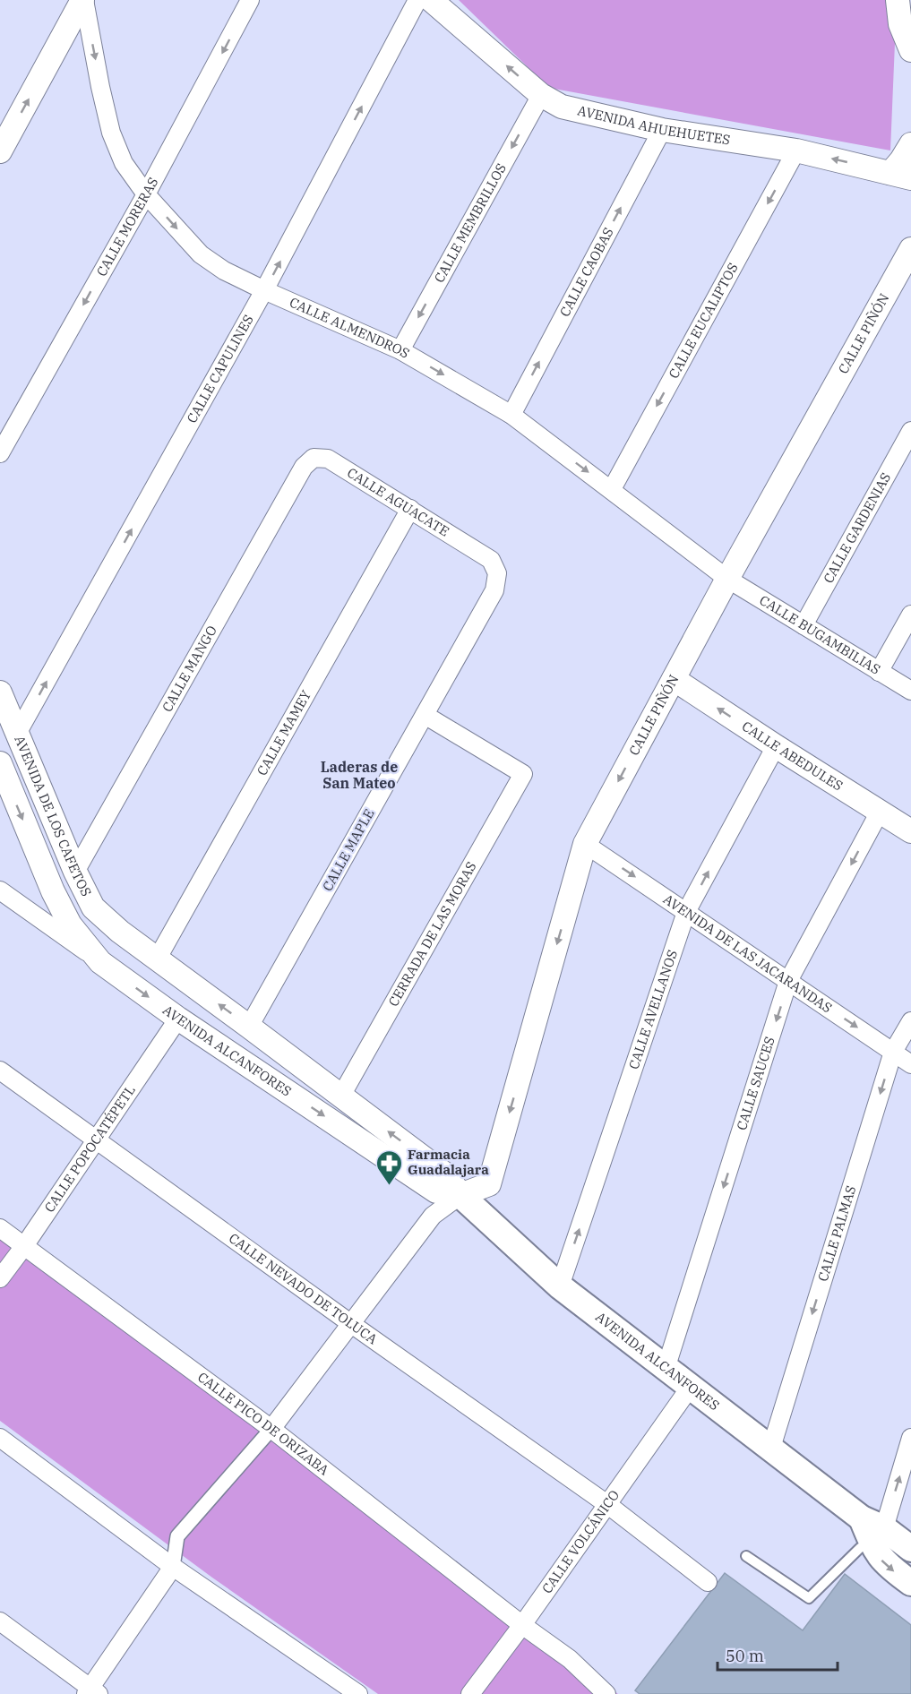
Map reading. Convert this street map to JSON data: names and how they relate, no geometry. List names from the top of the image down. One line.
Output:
{"streets":{"main road":["AVENIDA ALCANFORES"],"street":["AVENIDA AHUEHUETES","CALLE MEMBRILLOS","CALLE MORERAS","CALLE CAOBAS","CALLE EUCALIPTOS","CALLE ALMENDROS","CALLE PIÑÓN","CALLE CAPULINES","CALLE AGUACATE","CALLE GARDENIAS","CALLE BUGAMBILIAS","CALLE MANGO","CALLE MAMEY","CALLE ABEDULES","AVENIDA DE LOS CAFETOS","CALLE MAPLE","CERRADA DE LAS MORAS","AVENIDA DE LAS JACARANDAS","CALLE AVELLANOS","CALLE SAUCES","CALLE POPOCATÉPETL","CALLE PALMAS","CALLE NEVADO DE TOLUCA","CALLE PICO DE ORIZABA","CALLE VOLCÁNICO"]},"crossings":[["AVENIDA AHUEHUETES","CALLE MEMBRILLOS"],["AVENIDA AHUEHUETES","CALLE CAOBAS"],["AVENIDA AHUEHUETES","CALLE EUCALIPTOS"],["CALLE MEMBRILLOS","CALLE ALMENDROS"],["CALLE MORERAS","CALLE ALMENDROS"],["CALLE CAOBAS","CALLE ALMENDROS"],["CALLE EUCALIPTOS","CALLE ALMENDROS"],["CALLE ALMENDROS","CALLE PIÑÓN"],["CALLE ALMENDROS","CALLE CAPULINES"],["CALLE ALMENDROS","CALLE BUGAMBILIAS"],["CALLE PIÑÓN","CALLE BUGAMBILIAS"],["CALLE PIÑÓN","CALLE ABEDULES"],["CALLE PIÑÓN","AVENIDA DE LAS JACARANDAS"],["CALLE PIÑÓN","AVENIDA ALCANFORES"],["CALLE CAPULINES","AVENIDA DE LOS CAFETOS"],["CALLE AGUACATE","CALLE MANGO"],["CALLE AGUACATE","CALLE MAMEY"],["CALLE AGUACATE","CALLE MAPLE"],["CALLE GARDENIAS","CALLE BUGAMBILIAS"],["CALLE MANGO","AVENIDA DE LOS CAFETOS"],["CALLE MAMEY","AVENIDA ALCANFORES"],["CALLE ABEDULES","CALLE AVELLANOS"],["CALLE ABEDULES","CALLE SAUCES"],["AVENIDA DE LOS CAFETOS","AVENIDA ALCANFORES"],["CALLE MAPLE","CERRADA DE LAS MORAS"],["CALLE MAPLE","AVENIDA ALCANFORES"],["CERRADA DE LAS MORAS","AVENIDA ALCANFORES"],["AVENIDA DE LAS JACARANDAS","CALLE AVELLANOS"],["AVENIDA DE LAS JACARANDAS","CALLE SAUCES"],["AVENIDA DE LAS JACARANDAS","CALLE PALMAS"],["CALLE AVELLANOS","AVENIDA ALCANFORES"],["AVENIDA ALCANFORES","CALLE SAUCES"],["AVENIDA ALCANFORES","CALLE POPOCATÉPETL"],["AVENIDA ALCANFORES","CALLE PALMAS"],["AVENIDA ALCANFORES","CALLE VOLCÁNICO"],["CALLE POPOCATÉPETL","CALLE NEVADO DE TOLUCA"],["CALLE POPOCATÉPETL","CALLE PICO DE ORIZABA"],["CALLE NEVADO DE TOLUCA","CALLE VOLCÁNICO"],["CALLE PICO DE ORIZABA","CALLE VOLCÁNICO"]],"one_way":["AVENIDA AHUEHUETES","CALLE MEMBRILLOS","CALLE CAOBAS","CALLE EUCALIPTOS","CALLE ALMENDROS","CALLE PIÑÓN","CALLE CAPULINES","CALLE ABEDULES","AVENIDA DE LAS JACARANDAS","CALLE AVELLANOS","CALLE SAUCES","CALLE PALMAS"],"districts":["Laderas de San Mateo"],"places":{"pharmacy":["Farmacia Guadalajara"]},"scale_bar":"50 m"}
